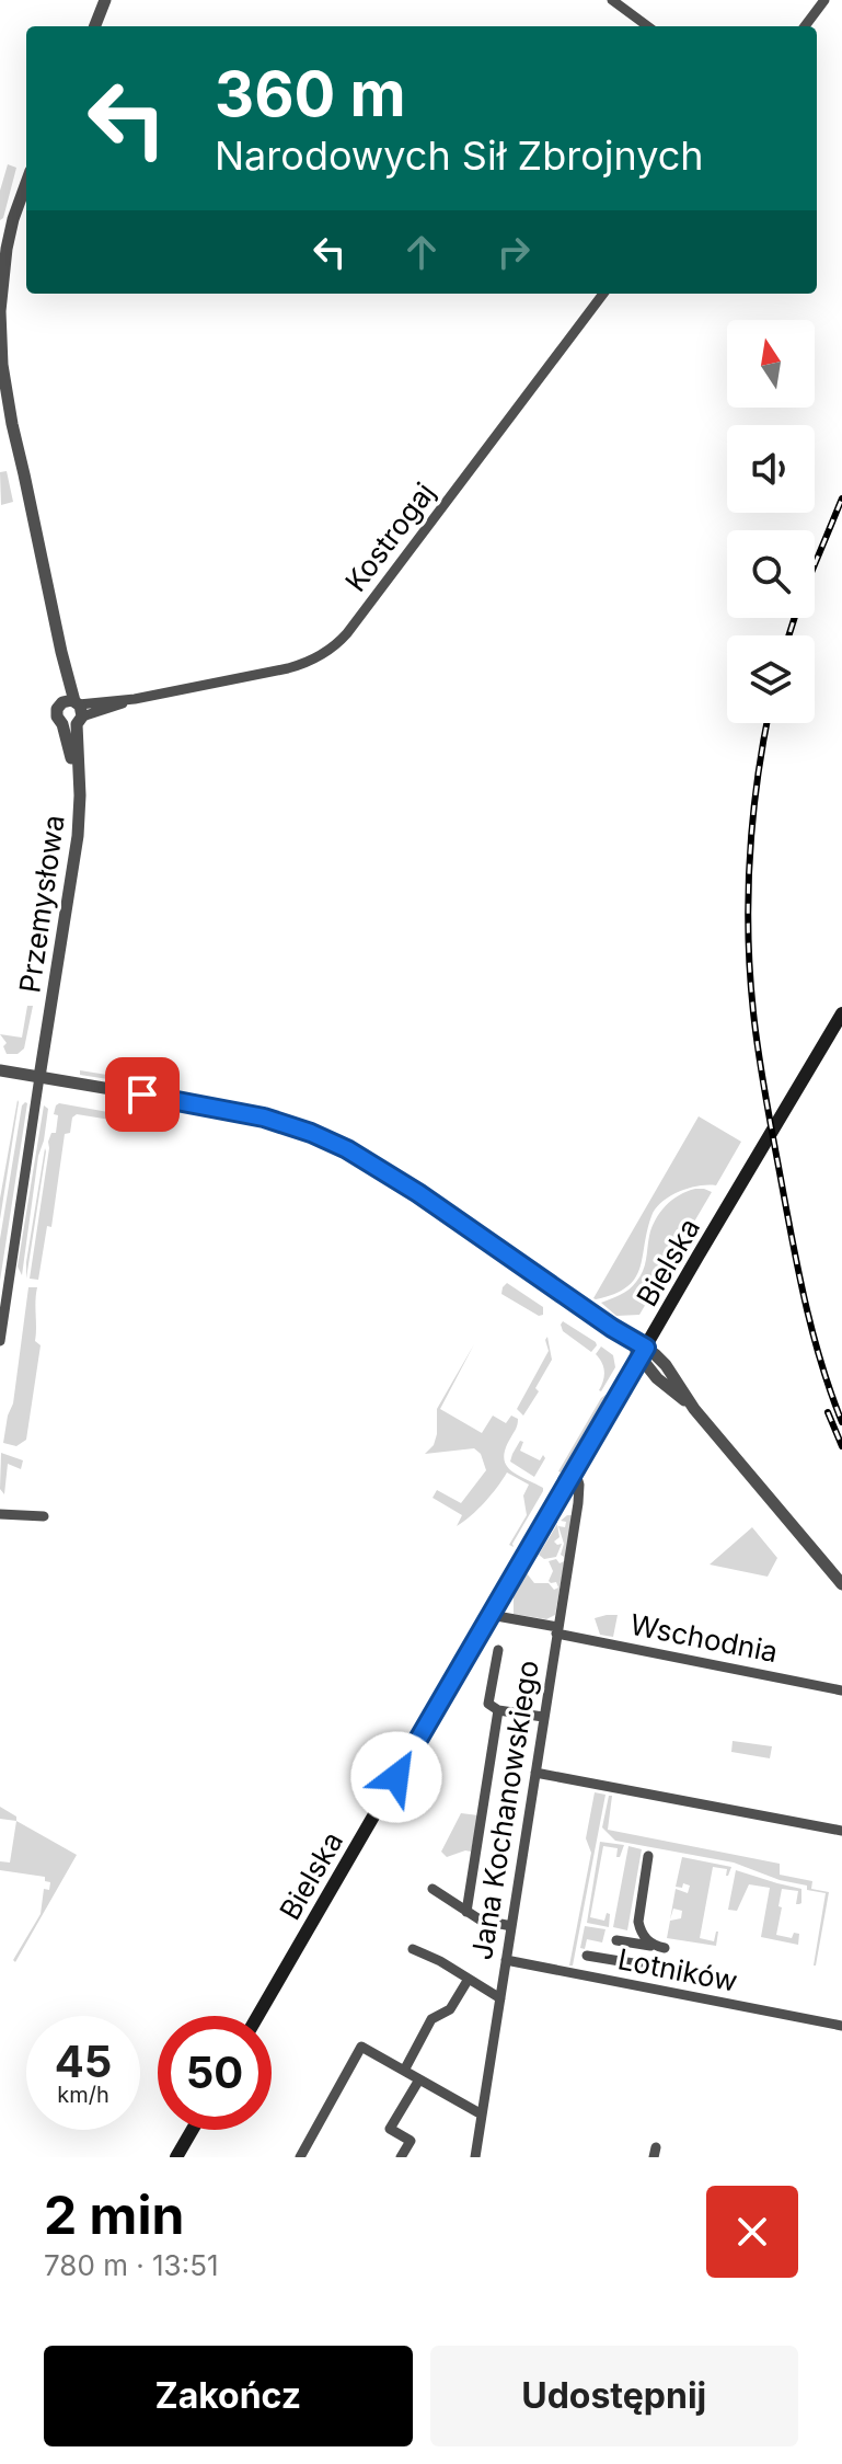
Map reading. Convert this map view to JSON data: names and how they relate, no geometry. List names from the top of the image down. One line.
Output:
{"streets":{"main road":["Bielska"],"street":["Kostrogaj","Przemysłowa","Wschodnia","Jana Kochanowskiego","Lotników"]},"crossings":[["Kostrogaj","Przemysłowa"],["Bielska","Wschodnia"],["Bielska","Jana Kochanowskiego"],["Wschodnia","Jana Kochanowskiego"],["Jana Kochanowskiego","Lotników"]],"north":"top","page":{"turn":["360 m","Narodowych Sił Zbrojnych"],"speed":"45 km/h","limit":"50","heading":["2 min","780 m · 13:51"],"buttons":["Zakończ","Udostępnij"]}}
